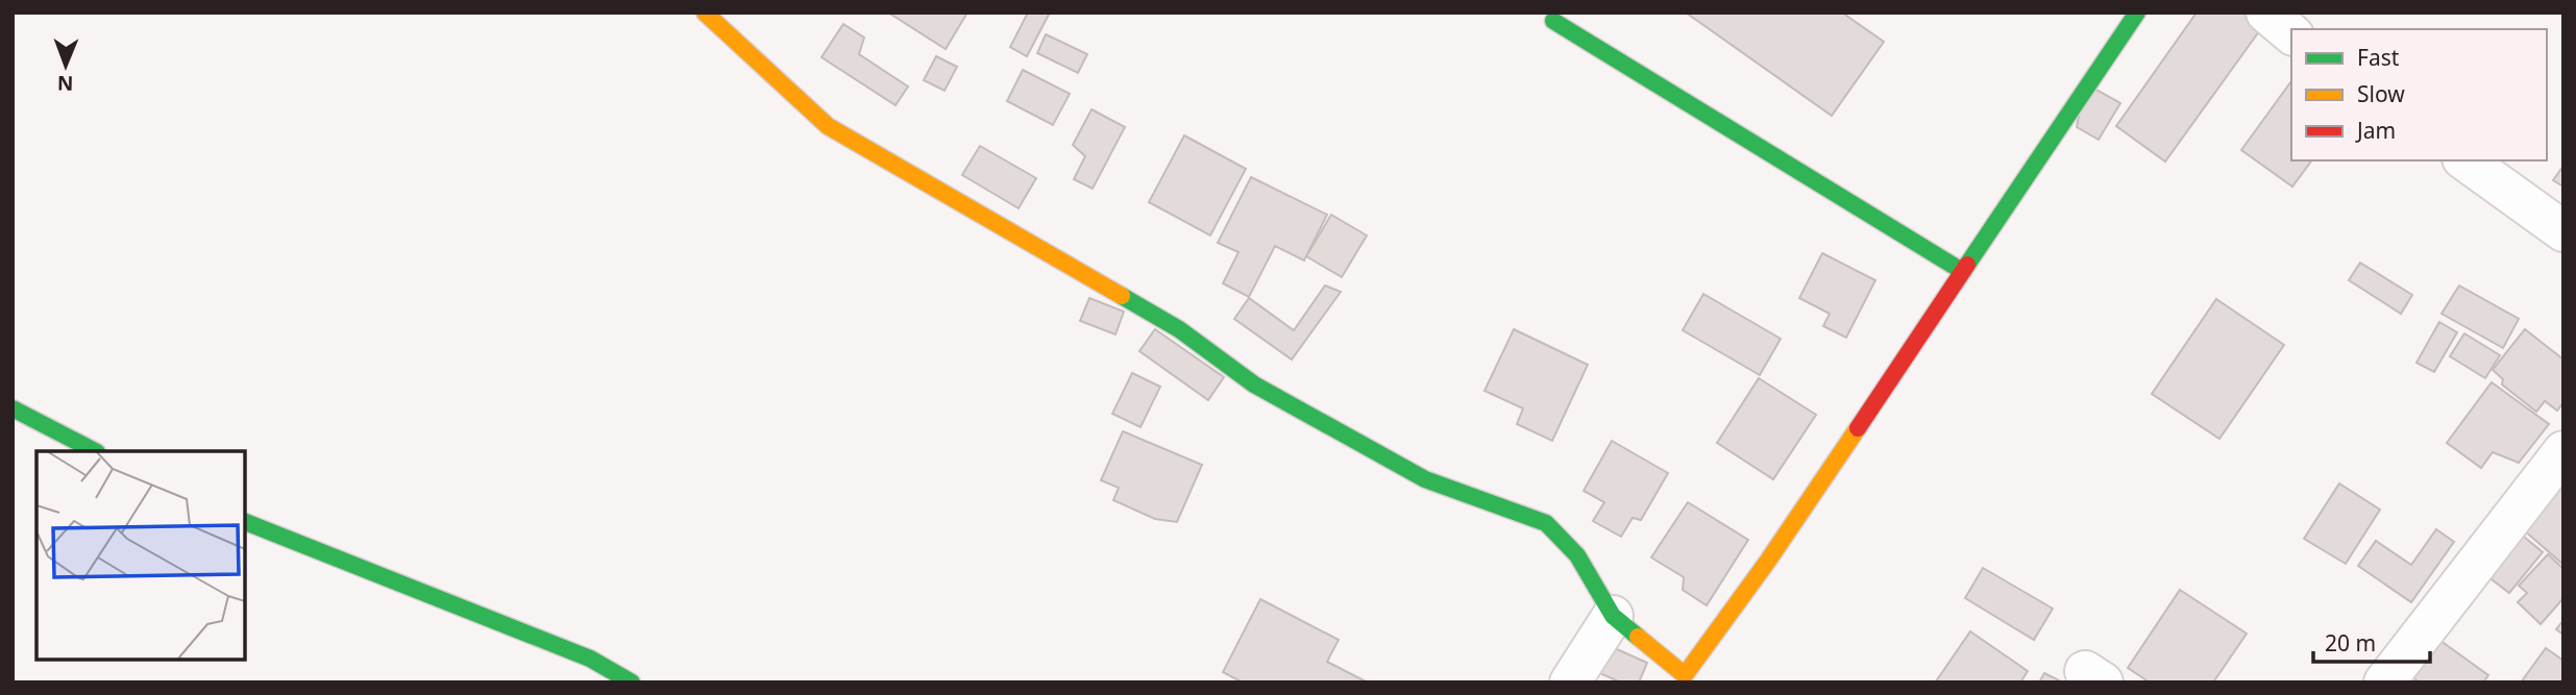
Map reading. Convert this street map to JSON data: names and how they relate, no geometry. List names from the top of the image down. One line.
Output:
{"legend":["Fast","Slow","Jam"],"scale_bar":"20 m","north":"bottom"}
